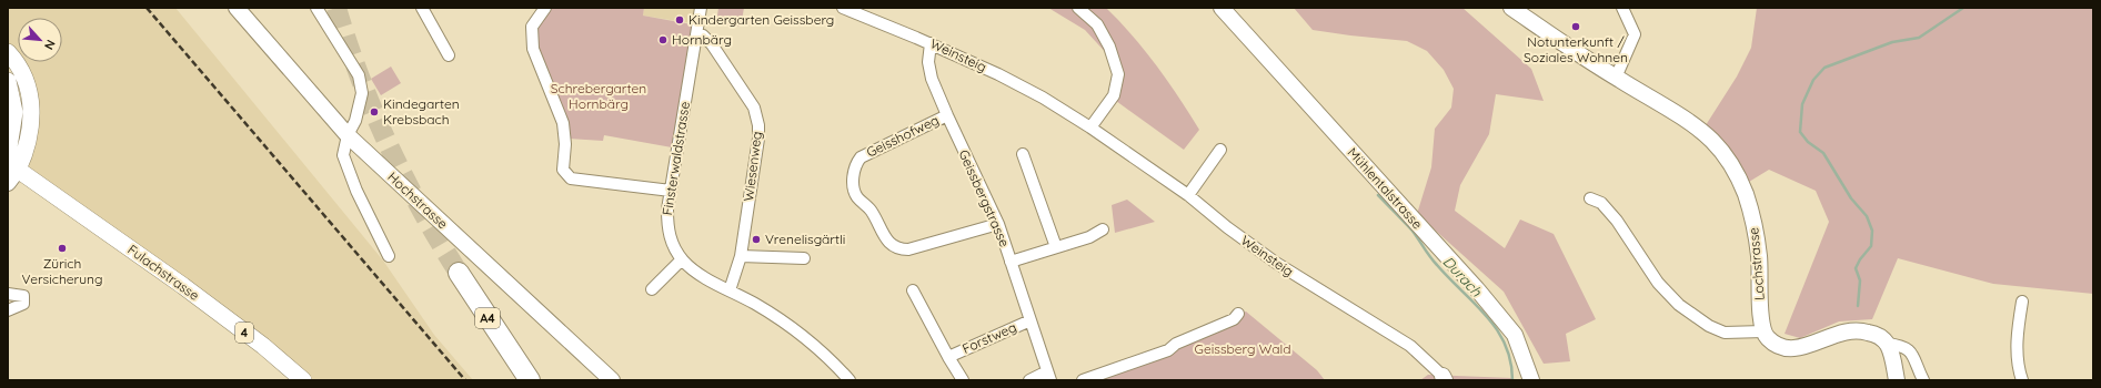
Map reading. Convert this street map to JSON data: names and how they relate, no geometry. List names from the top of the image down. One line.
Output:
{"streets":{"highway":["A4"],"main road":["Fulachstrasse","4"],"street":["Weinsteig","Geisshofweg","Finsterwaldstrasse","Wiesenweg","Mühlentalstrasse","Geissbergstrasse","Hochstrasse","Lochstrasse","Forstweg"]},"crossings":[["Weinsteig","Geissbergstrasse"],["Geisshofweg","Geissbergstrasse"],["Finsterwaldstrasse","Wiesenweg"],["Geissbergstrasse","Forstweg"],["Fulachstrasse","4"]],"water":["Durach"],"parks":["Schrebergarten Hornbärg","Geissberg Wald"],"places":["Kindergarten Geissberg","Notunterkunft / Soziales Wohnen","Hornbärg","Kindegarten Krebsbach","Vrenelisgärtli","Zürich Versicherung"],"north":"bottom right"}
